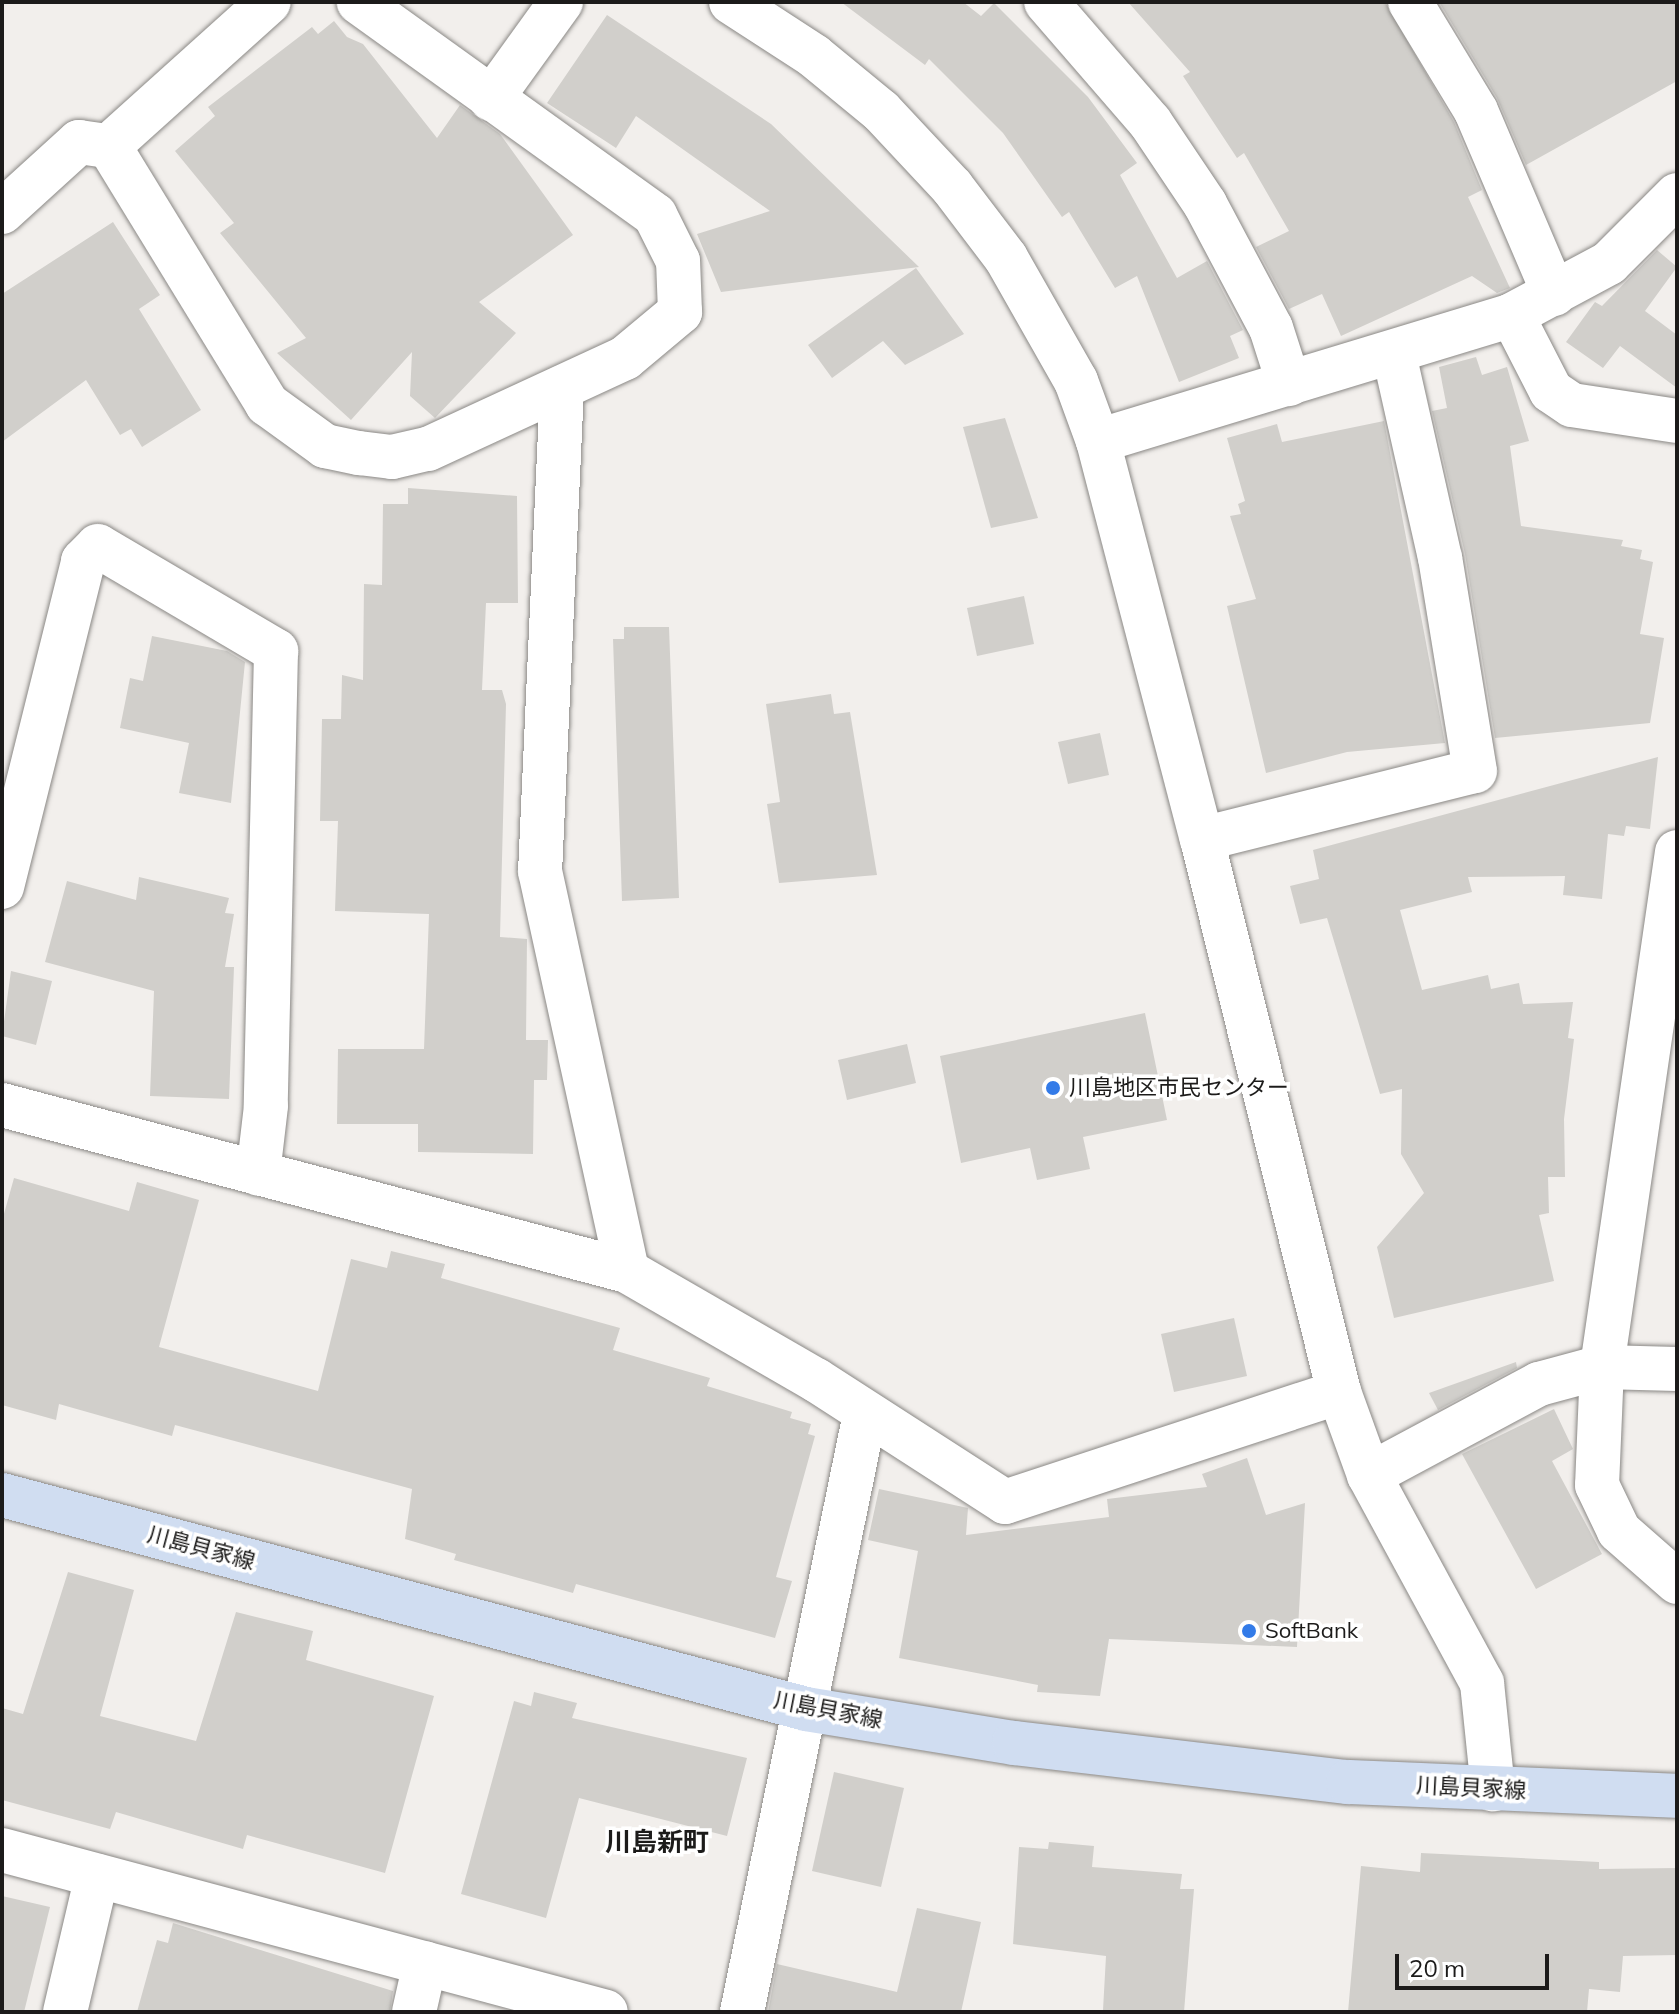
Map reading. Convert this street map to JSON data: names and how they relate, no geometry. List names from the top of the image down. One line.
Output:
{"streets":{"main road":["川島貝家線"]},"districts":["川島新町"],"places":["川島地区市民センター","SoftBank"],"scale_bar":"20 m"}
